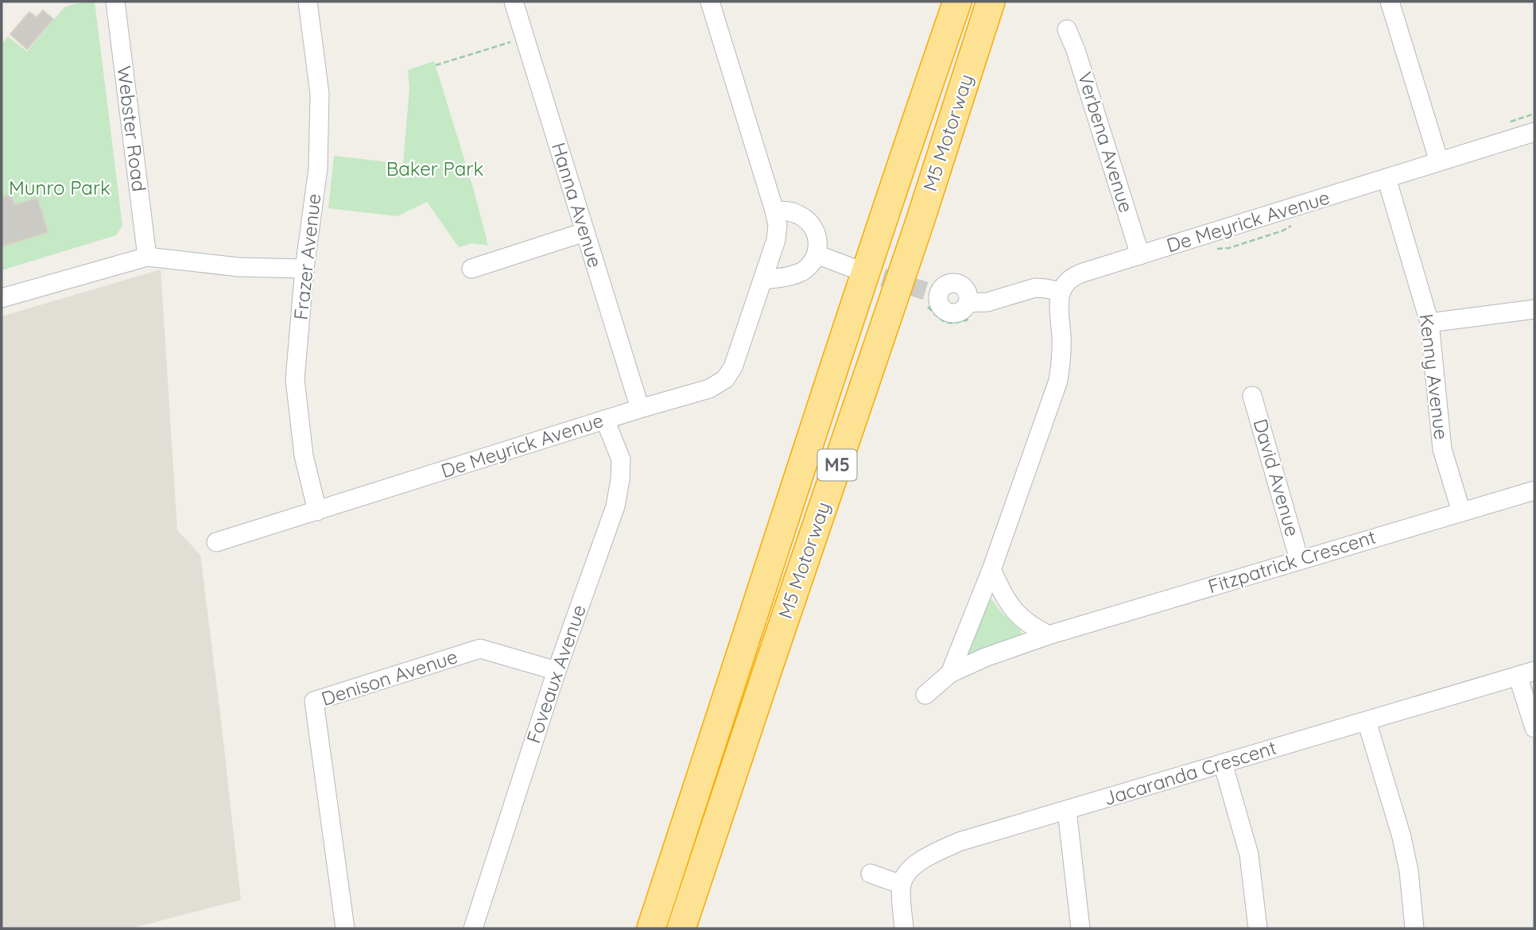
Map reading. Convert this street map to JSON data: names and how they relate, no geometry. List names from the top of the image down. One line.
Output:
{"streets":{"highway":["M5 Motorway","M5"],"street":["Webster Road","Verbena Avenue","Hanna Avenue","De Meyrick Avenue","Frazer Avenue","Kenny Avenue","David Avenue","Fitzpatrick Crescent","Foveaux Avenue","Denison Avenue","Jacaranda Crescent"]},"crossings":[["Verbena Avenue","De Meyrick Avenue"],["Hanna Avenue","De Meyrick Avenue"],["De Meyrick Avenue","Frazer Avenue"],["De Meyrick Avenue","Kenny Avenue"],["De Meyrick Avenue","Fitzpatrick Crescent"],["De Meyrick Avenue","Foveaux Avenue"],["Kenny Avenue","Fitzpatrick Crescent"],["David Avenue","Fitzpatrick Crescent"],["Foveaux Avenue","Denison Avenue"]],"parks":["Baker Park","Munro Park"]}
